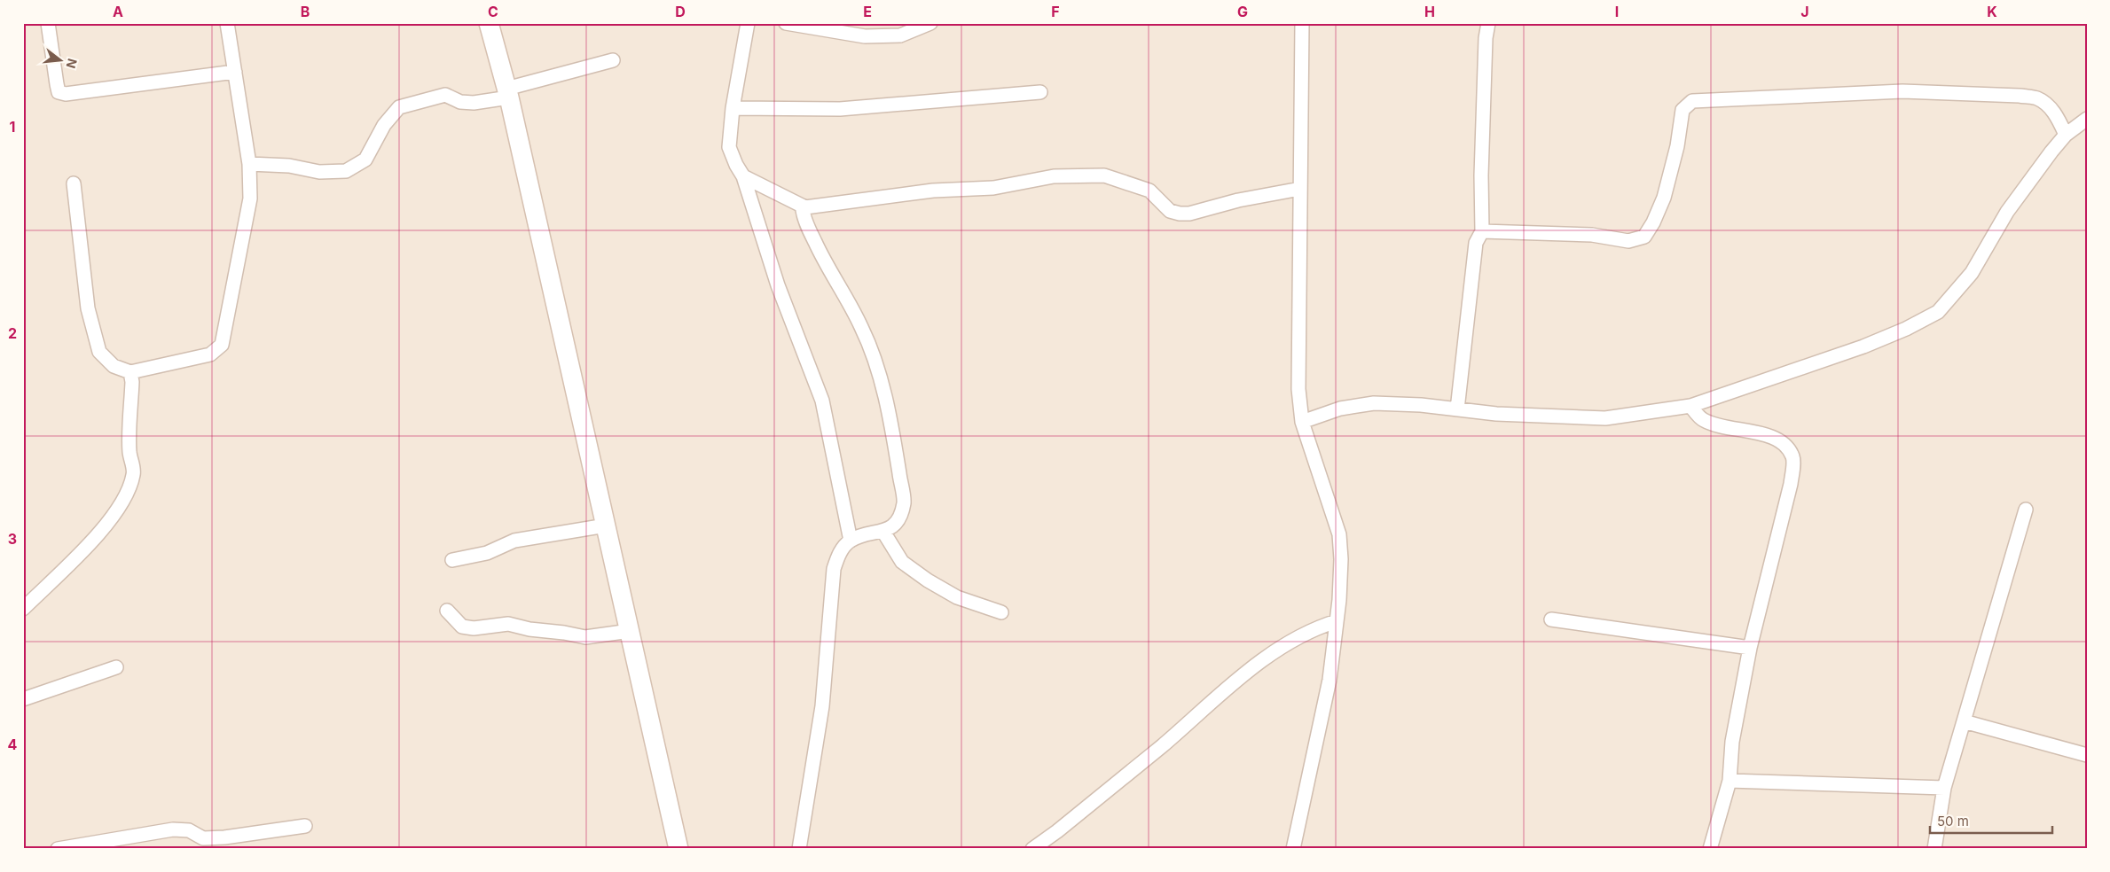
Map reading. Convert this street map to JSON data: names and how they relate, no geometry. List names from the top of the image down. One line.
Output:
{"scale_bar":"50 m","north":"right","grid":{"columns":["A","B","C","D","E","F","G","H","I","J","K"],"rows":["1","2","3","4"]}}
